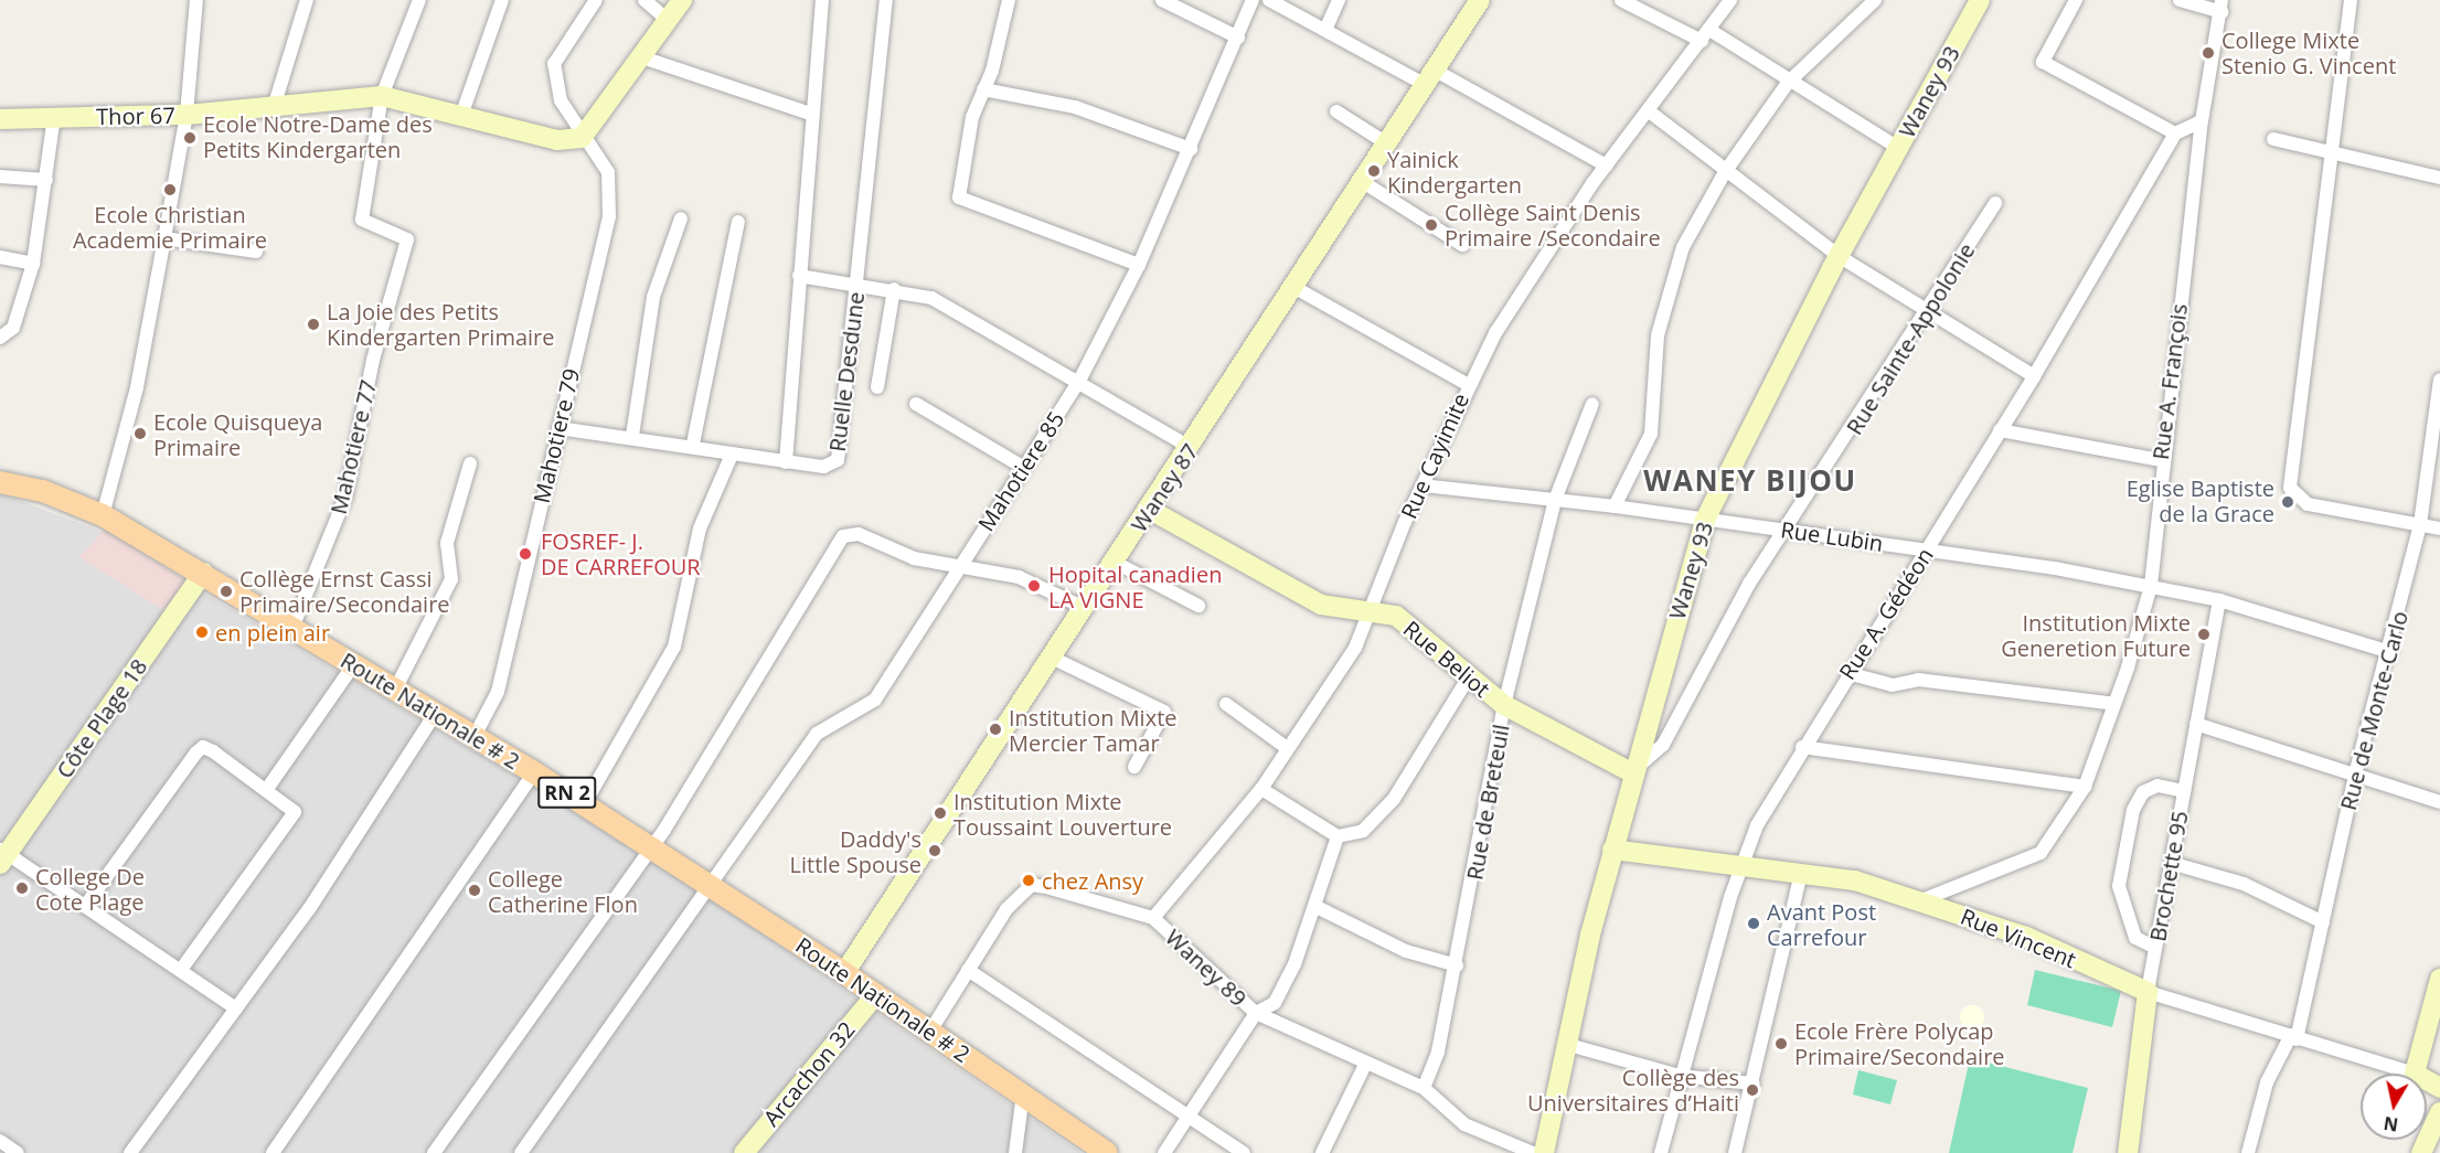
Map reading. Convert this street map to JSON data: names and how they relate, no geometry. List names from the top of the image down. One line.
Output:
{"streets":{"main road":["Route Nationale # 2","RN 2"],"street":["Waney 93","Thor 67","Rue Sainte-Appolonie","Ruelle Desdune","Rue A. François","Mahotiere 79","Mahotiere 77","Rue Cayimite","Mahotiere 85","Waney 87","Rue Lubin","Rue A. Gédéon","Rue Beliot","Rue de Monte-Carlo","Côte Plage 18","Rue de Breteuil","Brochette 95","Rue Vincent","Waney 89","Arcachon 32"]},"crossings":[["Waney 93","Rue Sainte-Appolonie"],["Waney 93","Rue Lubin"],["Waney 93","Rue Beliot"],["Waney 93","Rue Vincent"],["Thor 67","Mahotiere 79"],["Thor 67","Mahotiere 77"],["Rue Sainte-Appolonie","Rue Lubin"],["Rue Sainte-Appolonie","Rue Beliot"],["Ruelle Desdune","Mahotiere 79"],["Rue A. François","Rue Lubin"],["Rue A. François","Rue Vincent"],["Mahotiere 79","Route Nationale # 2"],["Mahotiere 77","Route Nationale # 2"],["Rue Cayimite","Rue Lubin"],["Rue Cayimite","Rue Beliot"],["Rue Cayimite","Waney 89"],["Mahotiere 85","Route Nationale # 2"],["Waney 87","Rue Beliot"],["Waney 87","Route Nationale # 2"],["Rue Lubin","Rue A. Gédéon"],["Rue Lubin","Rue de Monte-Carlo"],["Rue Lubin","Rue de Breteuil"],["Rue Lubin","Brochette 95"],["Rue A. Gédéon","Rue Vincent"],["Rue Beliot","Rue de Breteuil"],["Route Nationale # 2","Côte Plage 18"],["Route Nationale # 2","Waney 89"],["Route Nationale # 2","Arcachon 32"],["Rue de Monte-Carlo","Rue Vincent"],["Rue de Breteuil","Waney 89"],["Brochette 95","Rue Vincent"]],"districts":["WANEY BIJOU"],"places":["College Mixte Stenio G. Vincent","Ecole Notre-Dame des Petits Kindergarten","Yainick Kindergarten","Ecole Christian Academie Primaire","Collège Saint Denis Primaire /Secondaire","La Joie des Petits Kindergarten Primaire","Ecole Quisqueya Primaire","Eglise Baptiste de la Grace","FOSREF- J. DE CARREFOUR","Hopital canadien LA VIGNE","Collège Ernst Cassi Primaire/Secondaire","en plein air","Institution Mixte Generetion Future","Institution Mixte Mercier Tamar","Institution Mixte Toussaint Louverture","Daddy's Little Spouse","chez Ansy","College De Cote Plage","College Catherine Flon","Avant Post Carrefour","Ecole Frère Polycap Primaire/Secondaire","Collège des Universitaires d’Haiti"],"north":"bottom"}
